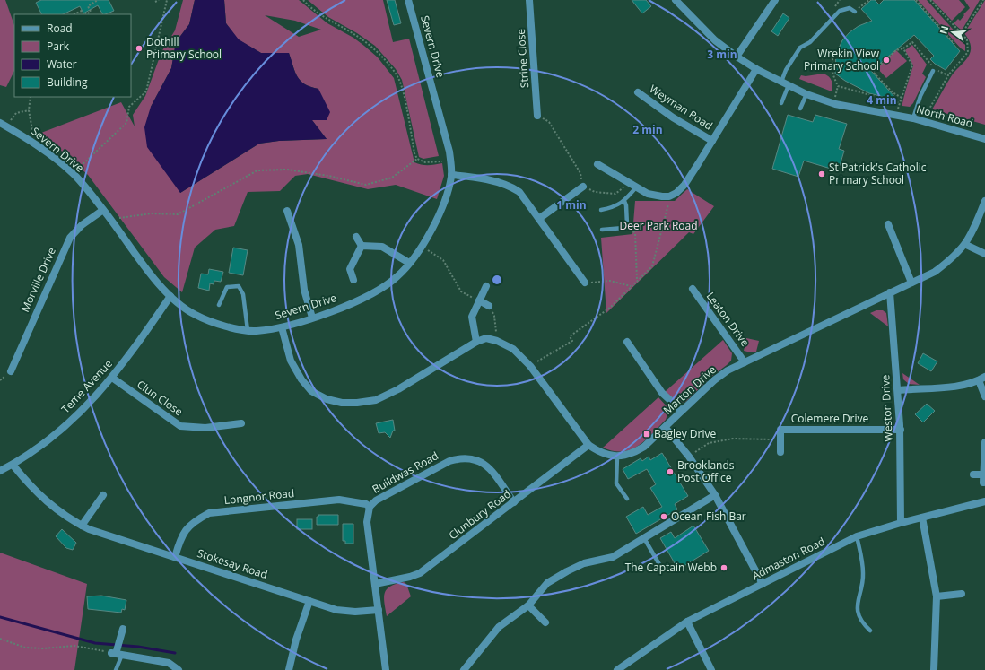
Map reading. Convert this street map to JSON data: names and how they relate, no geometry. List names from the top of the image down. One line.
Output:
{"streets":{"street":["Severn Drive","Strine Close","Weyman Road","North Road","Morville Drive","Leaton Drive","Teme Avenue","Marton Drive","Clun Close","Weston Drive","Colemere Drive","Buildwas Road","Longnor Road","Clunbury Road","Admaston Road","Stokesay Road"]},"crossings":[["Severn Drive","Morville Drive"],["Severn Drive","Teme Avenue"],["Severn Drive","Marton Drive"],["Leaton Drive","Marton Drive"],["Teme Avenue","Clun Close"],["Teme Avenue","Stokesay Road"],["Marton Drive","Weston Drive"],["Marton Drive","Clunbury Road"],["Weston Drive","Colemere Drive"],["Weston Drive","Admaston Road"],["Buildwas Road","Longnor Road"],["Buildwas Road","Clunbury Road"],["Buildwas Road","Stokesay Road"],["Longnor Road","Stokesay Road"]],"parks":["Deer Park Road"],"places":{"other":["Dothill Primary School","Wrekin View Primary School","St Patrick's Catholic Primary School","Brooklands Post Office","Ocean Fish Bar","The Captain Webb"],"transit":["Bagley Drive"]},"legend":["Road","Park","Water","Building"],"north":"left","rings":["3 min","4 min","2 min","1 min"]}
